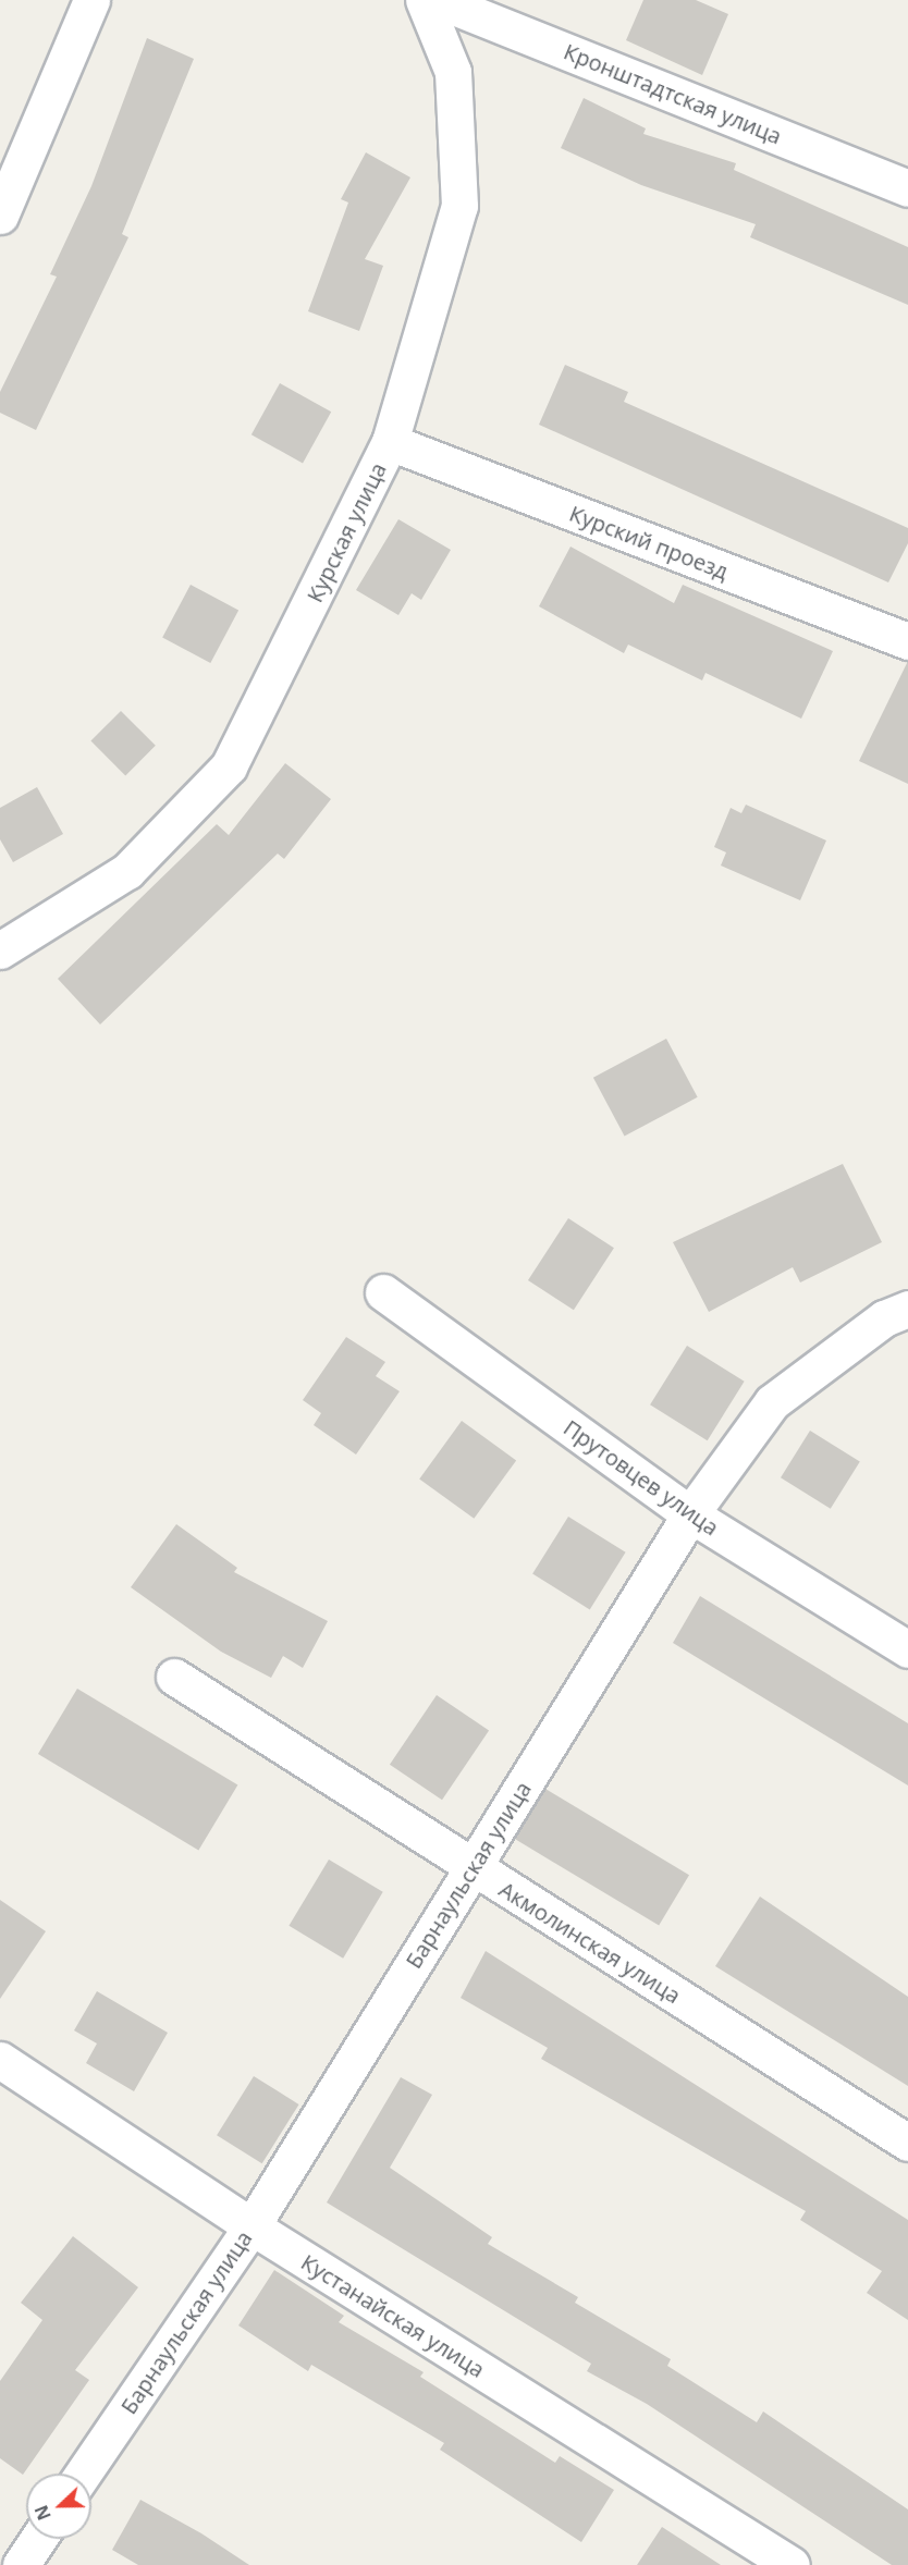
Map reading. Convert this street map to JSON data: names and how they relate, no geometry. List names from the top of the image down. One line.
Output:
{"streets":{"street":["Кронштадтская улица","Курская улица","Курский проезд","Прутовцев улица","Барнаульская улица","Акмолинская улица","Кустанайская улица"]},"crossings":[["Курская улица","Курский проезд"],["Прутовцев улица","Барнаульская улица"],["Барнаульская улица","Акмолинская улица"],["Барнаульская улица","Кустанайская улица"]],"north":"left"}
